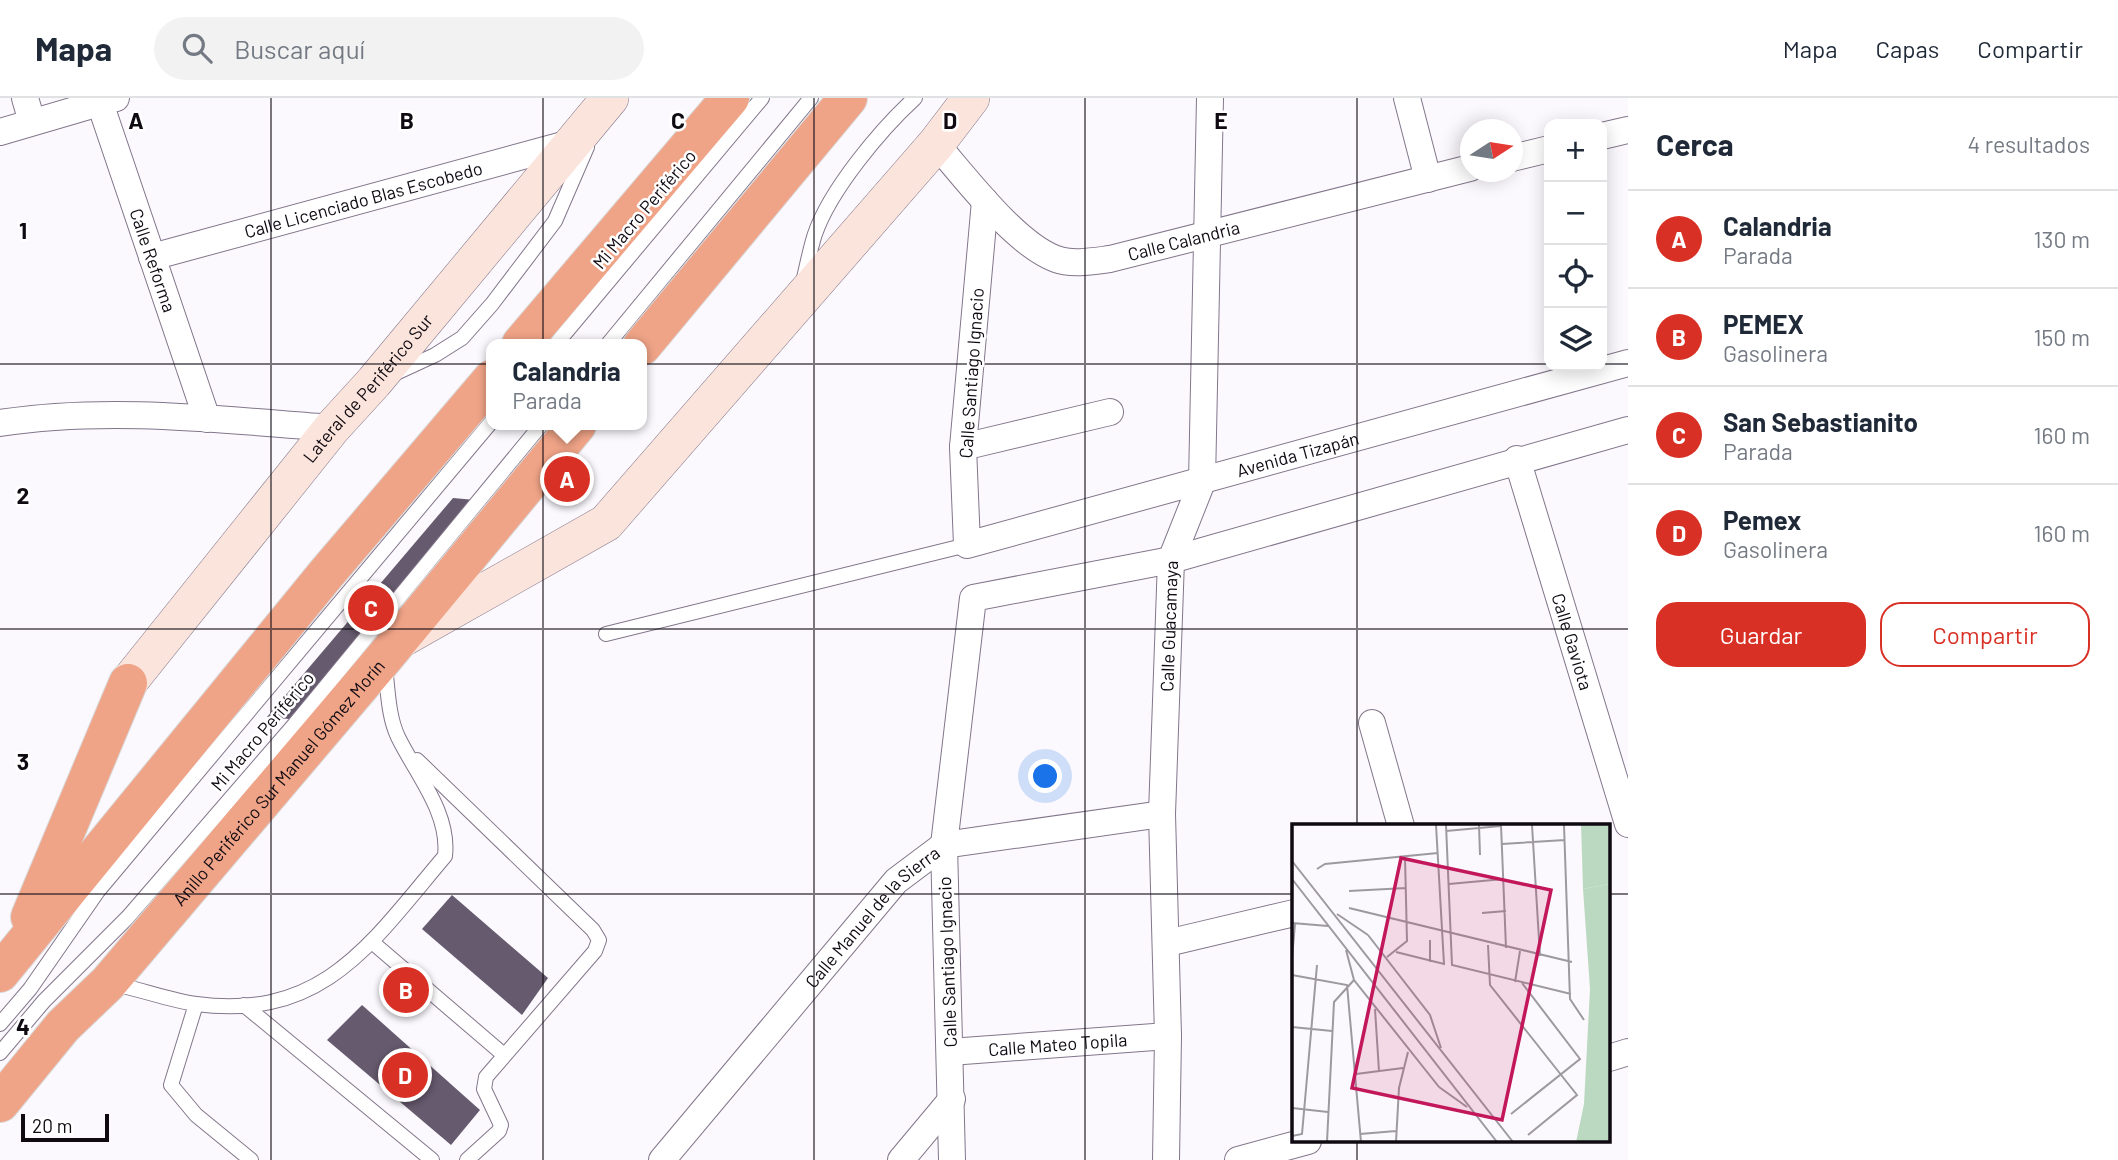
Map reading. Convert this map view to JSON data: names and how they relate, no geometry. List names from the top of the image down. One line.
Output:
{"streets":{"highway":["Anillo Periférico Sur Manuel Gómez Morín"],"street":["Calle Licenciado Blas Escobedo","Calle Calandria","Calle Reforma","Calle Santiago Ignacio","Lateral de Periférico Sur","Avenida Tizapán","Calle Guacamaya","Calle Gaviota","Calle Manuel de la Sierra","Calle Mateo Topila"],"lane":["Mi Macro Periférico"]},"crossings":[["Calle Licenciado Blas Escobedo","Calle Reforma"],["Calle Licenciado Blas Escobedo","Lateral de Periférico Sur"],["Calle Calandria","Calle Santiago Ignacio"],["Calle Calandria","Calle Guacamaya"],["Calle Santiago Ignacio","Avenida Tizapán"],["Calle Santiago Ignacio","Calle Guacamaya"],["Calle Santiago Ignacio","Calle Manuel de la Sierra"],["Calle Santiago Ignacio","Calle Mateo Topila"],["Avenida Tizapán","Calle Guacamaya"],["Calle Guacamaya","Calle Manuel de la Sierra"],["Calle Guacamaya","Calle Mateo Topila"]],"scale_bar":"20 m","north":"right","page":{"header":"Mapa","search":"Buscar aquí","nav":["Mapa","Capas","Compartir"],"heading":["Cerca","4 resultados"],"map_buttons":["+","−"],"list":[{"mark":"A","name":"Calandria","note":"Parada","value":"130 m"},{"mark":"B","name":"PEMEX","note":"Gasolinera","value":"150 m"},{"mark":"C","name":"San Sebastianito","note":"Parada","value":"160 m"},{"mark":"D","name":"Pemex","note":"Gasolinera","value":"160 m"}],"popup":["Calandria","Parada"],"pins":["A","C","B","D"],"buttons":["Guardar","Compartir"],"scale":"20 m"},"grid":{"columns":["A","B","C","D","E"],"rows":["1","2","3","4"]}}
